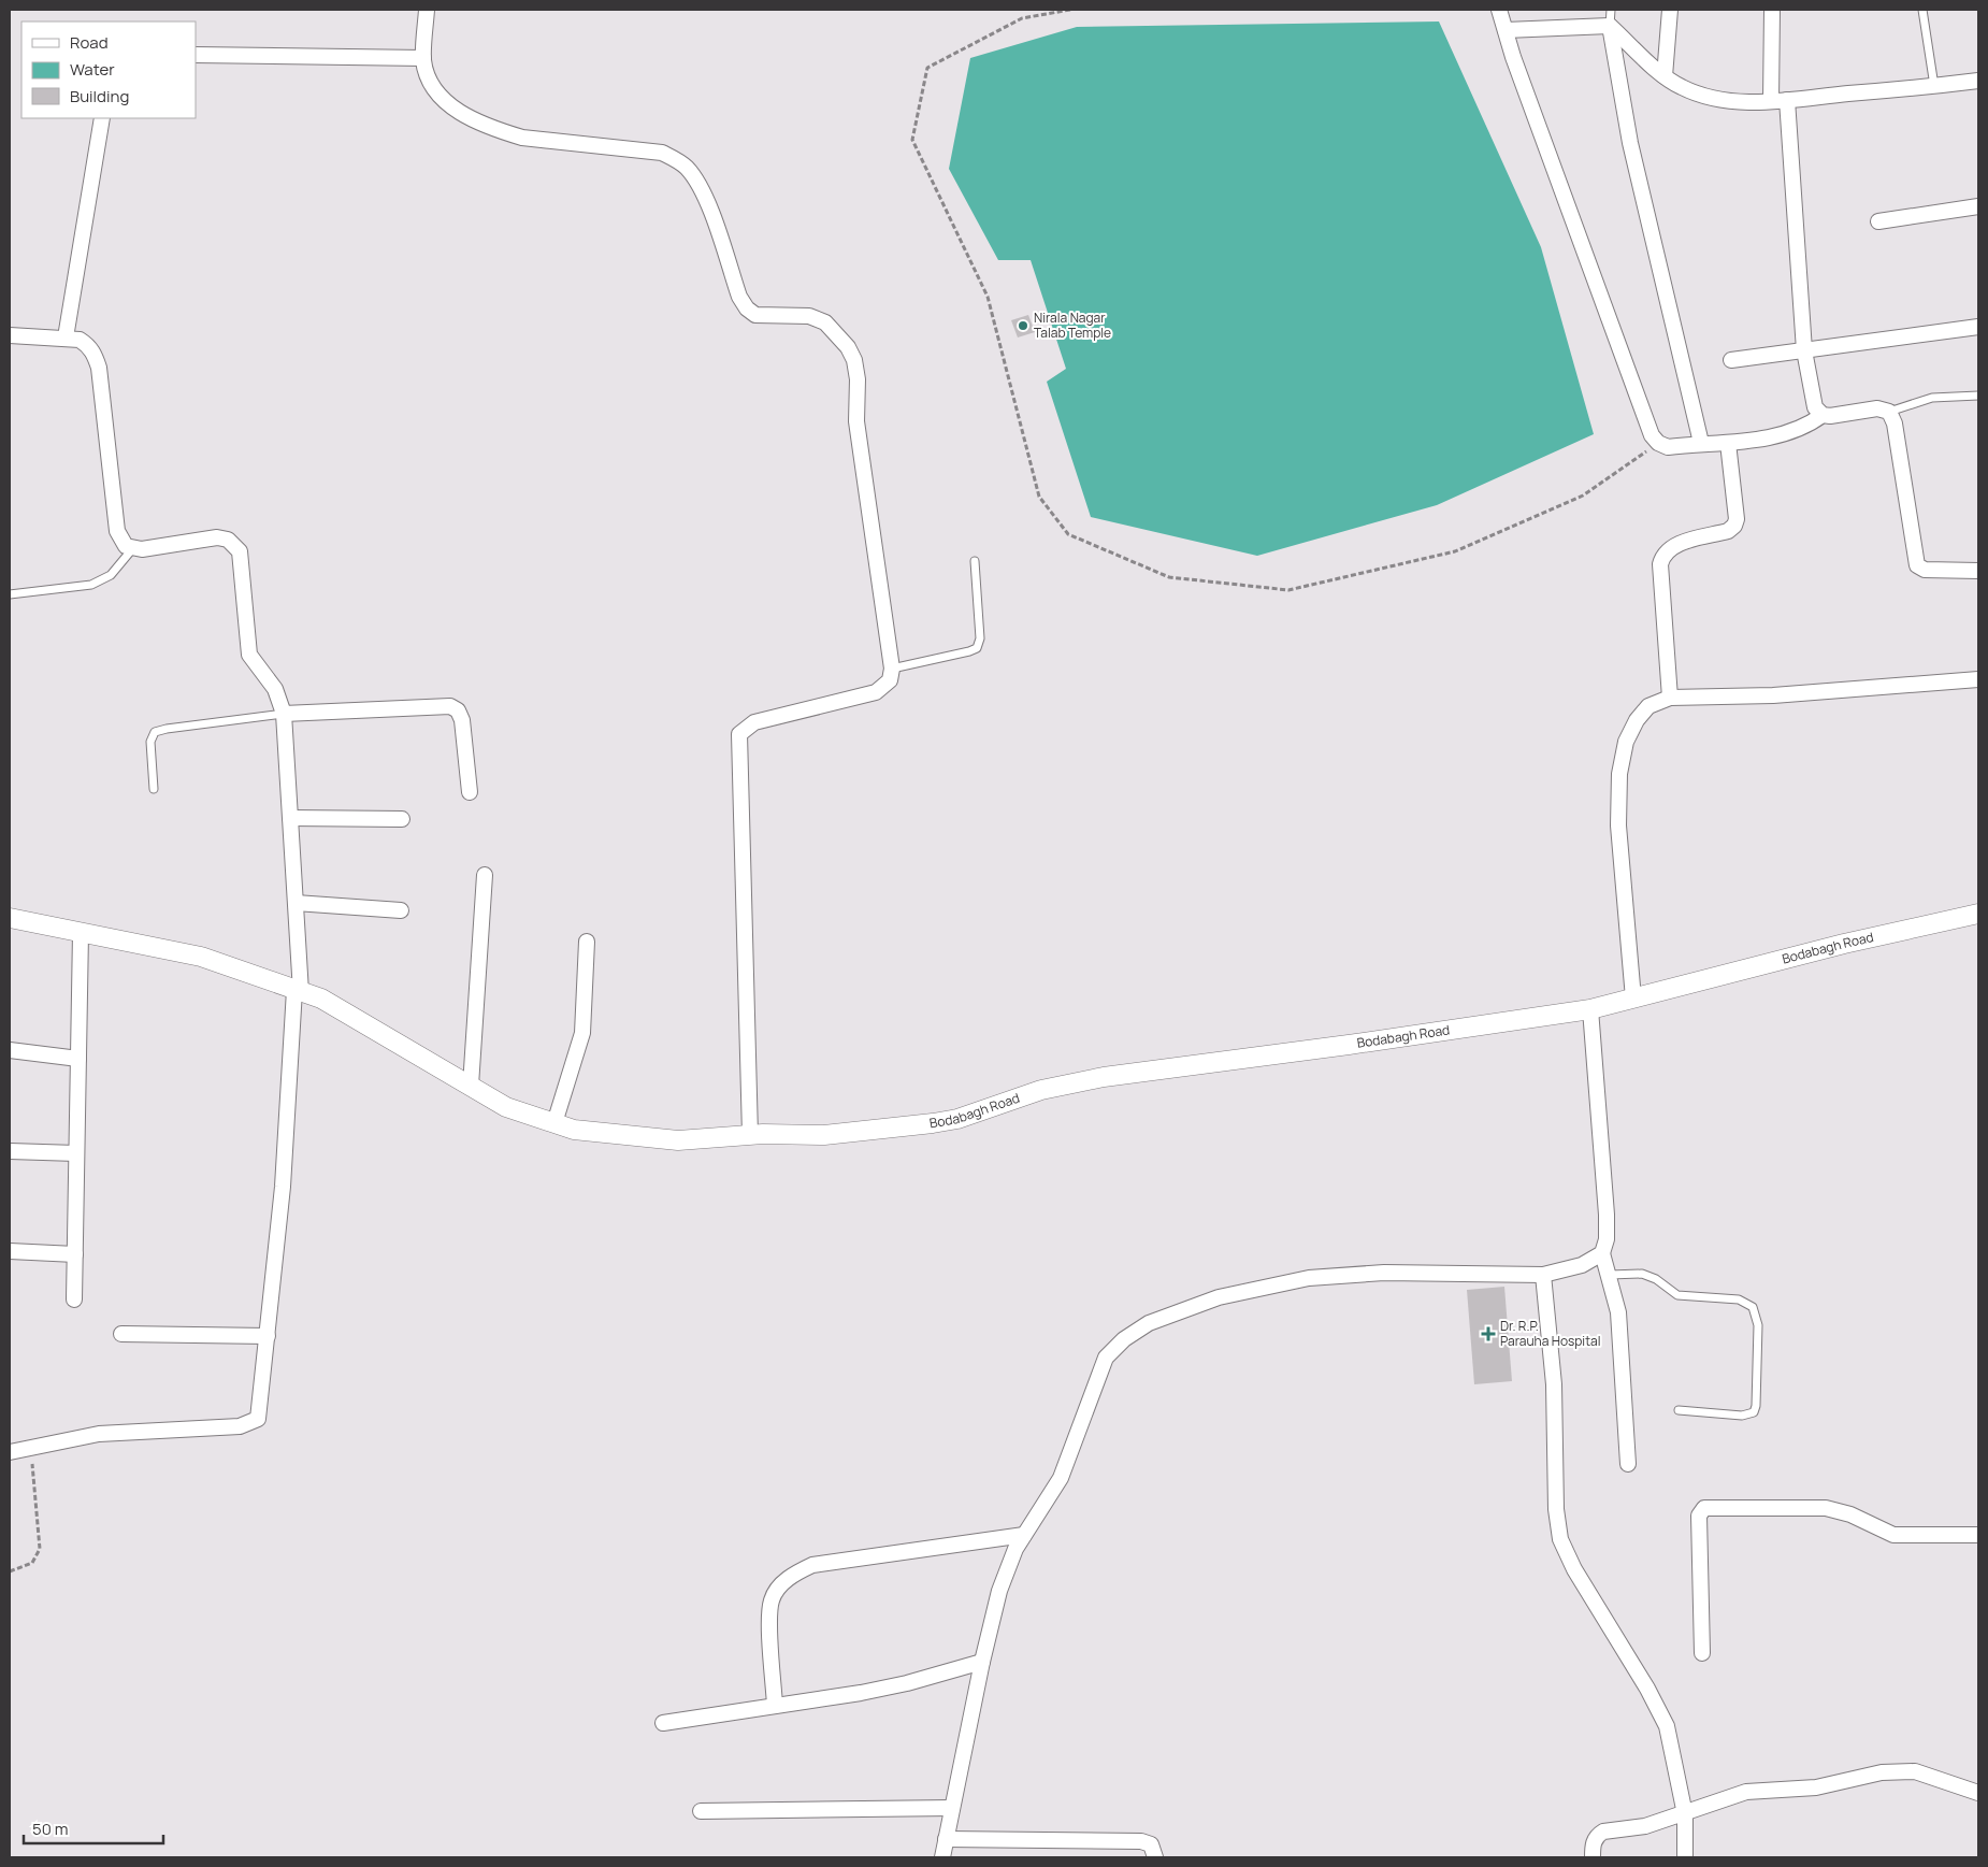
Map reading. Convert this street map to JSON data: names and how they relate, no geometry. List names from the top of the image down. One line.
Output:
{"streets":{"street":["Bodabagh Road"]},"places":{"other":["Nirala Nagar Talab Temple"],"health":["Dr. R.P. Parauha Hospital"]},"legend":["Road","Water","Building"],"scale_bar":"50 m"}
